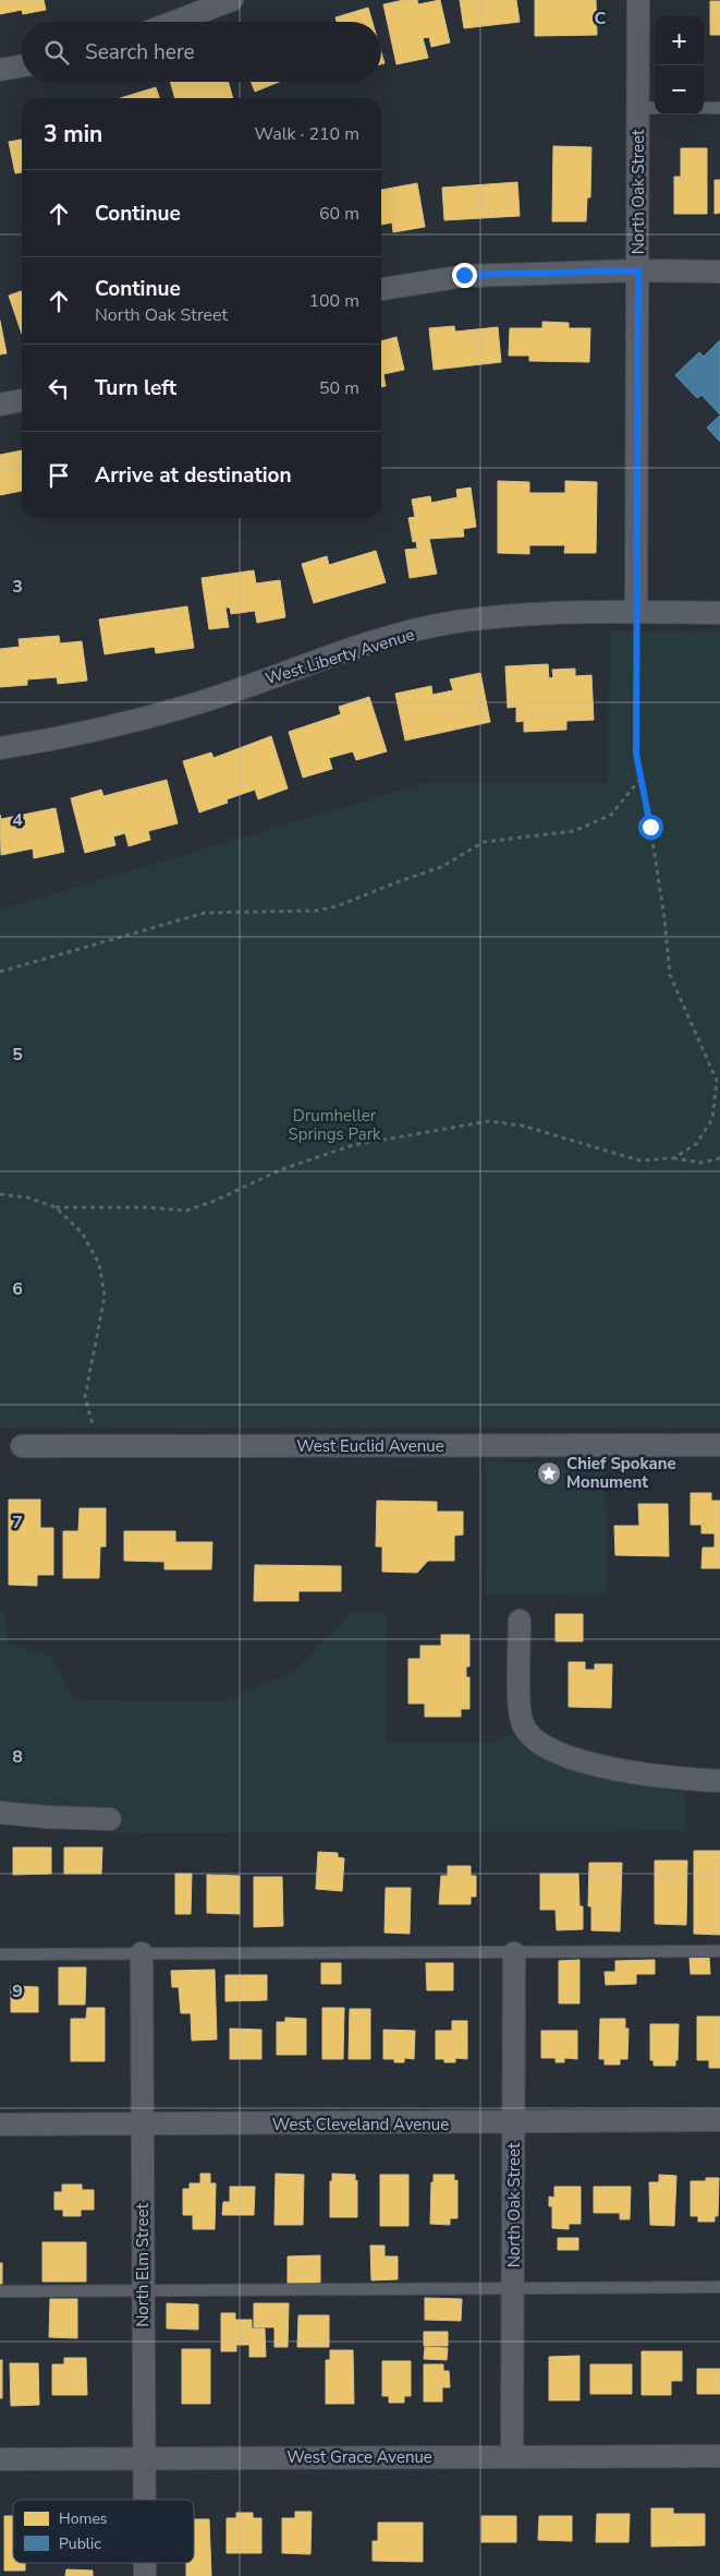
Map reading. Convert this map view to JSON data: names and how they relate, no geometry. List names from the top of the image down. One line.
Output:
{"streets":{"street":["North Oak Street","West Liberty Avenue","West Euclid Avenue","West Cleveland Avenue","North Elm Street","West Grace Avenue"]},"crossings":[["North Oak Street","West Liberty Avenue"],["North Oak Street","West Cleveland Avenue"],["North Oak Street","West Grace Avenue"],["West Cleveland Avenue","North Elm Street"],["North Elm Street","West Grace Avenue"]],"parks":["Drumheller Springs Park"],"places":{"place":["Chief Spokane Monument"]},"legend":["Homes","Public"],"page":{"map_buttons":["+","−"],"search":"Search here","heading":["3 min","Walk · 210 m"],"list":[["Continue","60 m"],["Continue","North Oak Street","100 m"],["Turn left","50 m"],"Arrive at destination"]},"grid":{"columns":["C"],"rows":["3","4","5","6","7","8","9"]}}
